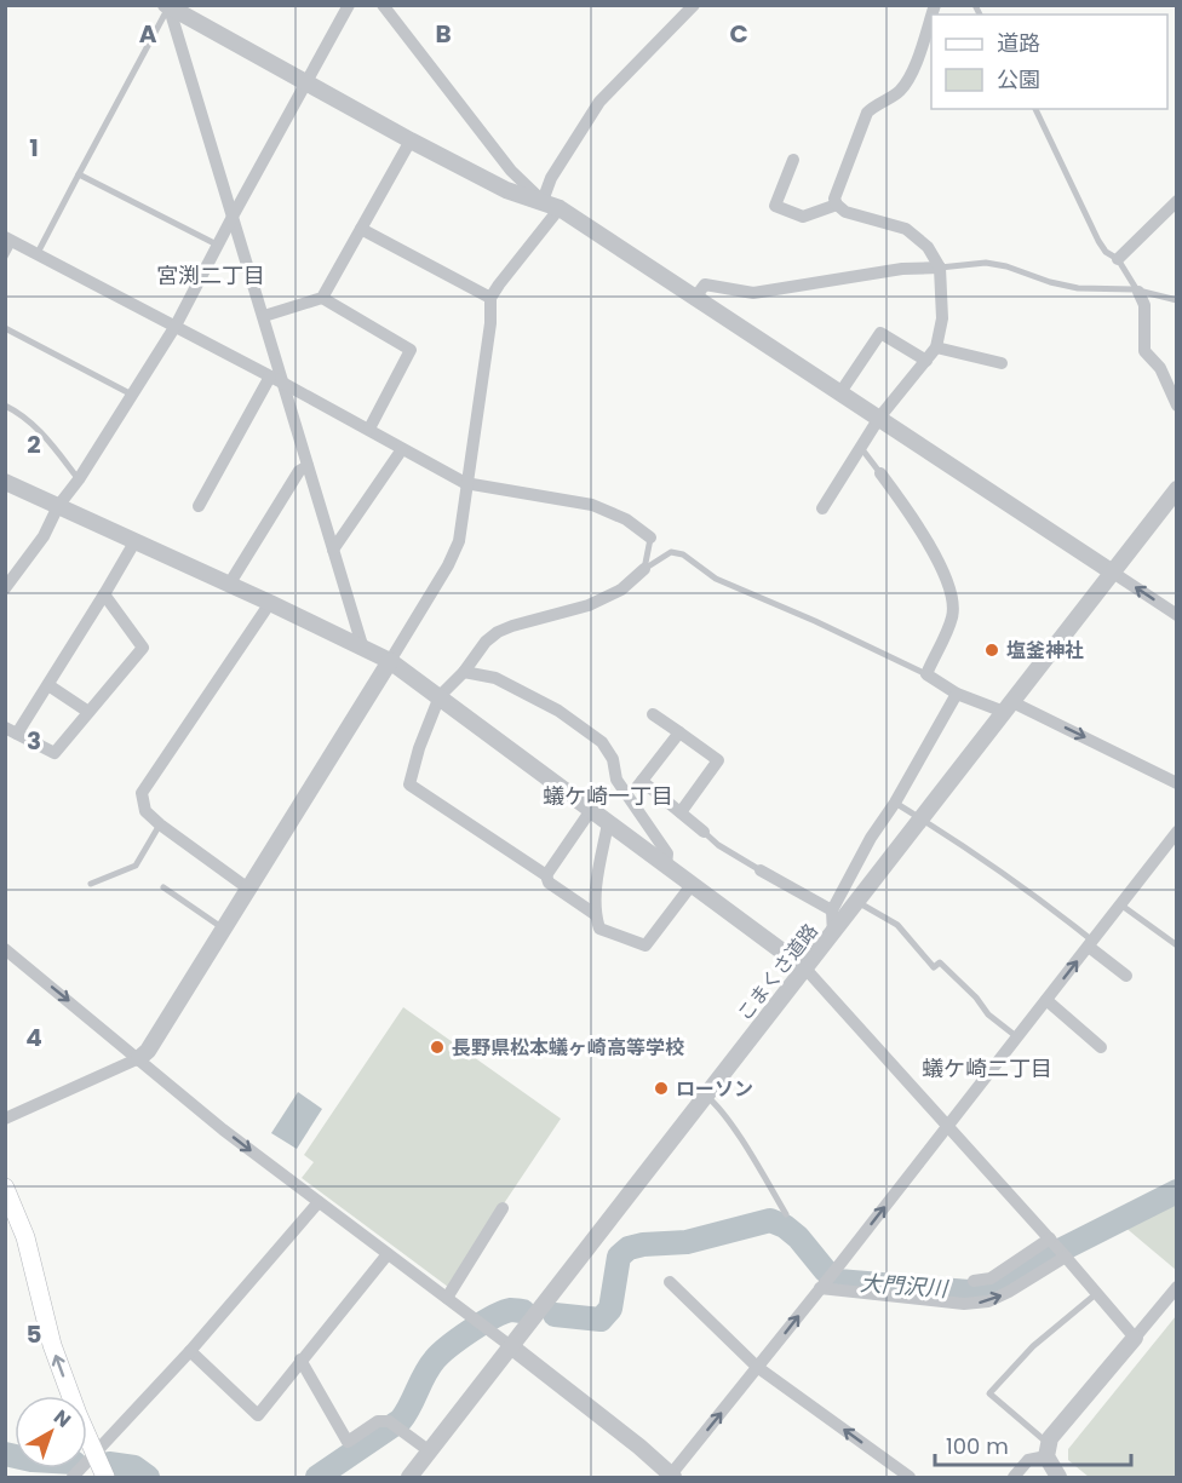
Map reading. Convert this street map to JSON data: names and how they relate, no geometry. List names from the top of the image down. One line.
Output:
{"streets":{"street":["こまくさ道路"]},"districts":["宮渕二丁目","蟻ケ崎一丁目","蟻ケ崎二丁目"],"water":["大門沢川"],"places":["塩釜神社","長野県松本蟻ヶ崎高等学校","ローソン"],"legend":["道路","公園"],"scale_bar":"100 m","north":"top right","grid":{"columns":["A","B","C"],"rows":["1","2","3","4","5"]}}
